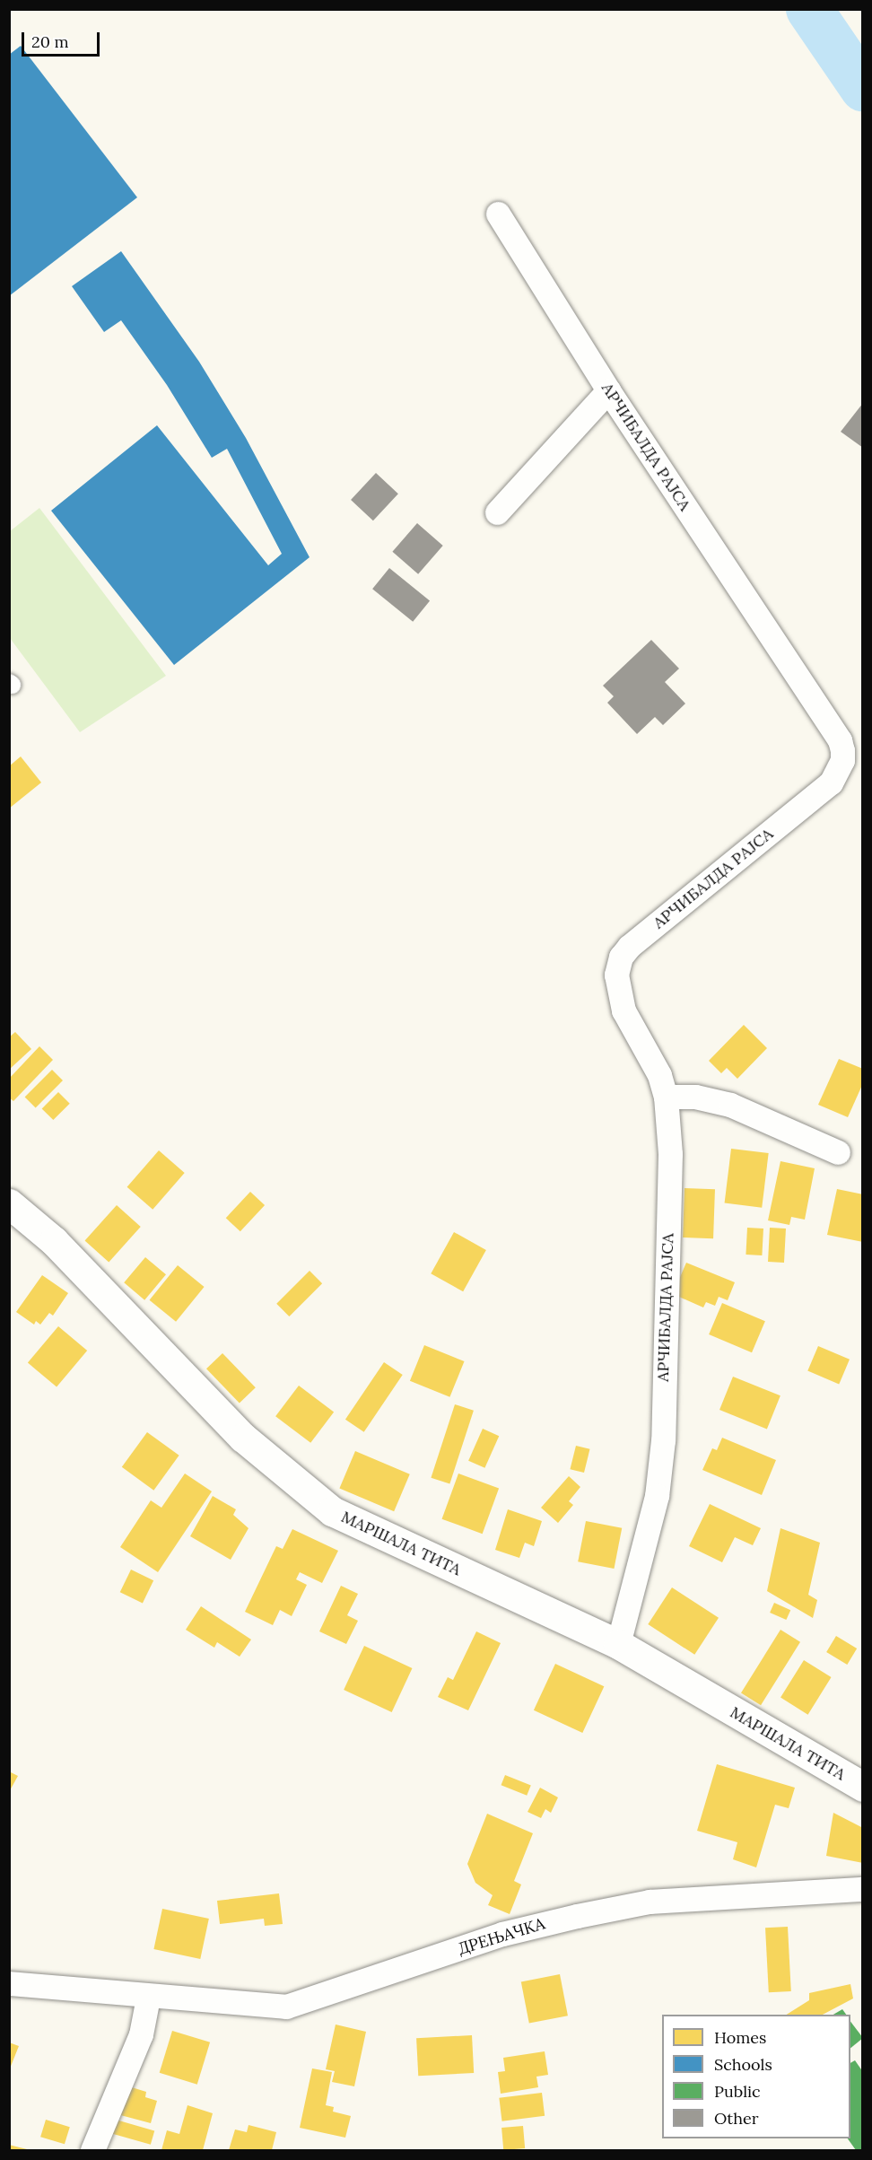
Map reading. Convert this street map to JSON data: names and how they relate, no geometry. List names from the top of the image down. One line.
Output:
{"streets":{"street":["АРЧИБАЛДА РАЈСА","МАРШАЛА ТИТА","ДРЕЊАЧКА"]},"crossings":[["АРЧИБАЛДА РАЈСА","МАРШАЛА ТИТА"]],"legend":["Homes","Schools","Public","Other"],"scale_bar":"20 m"}
